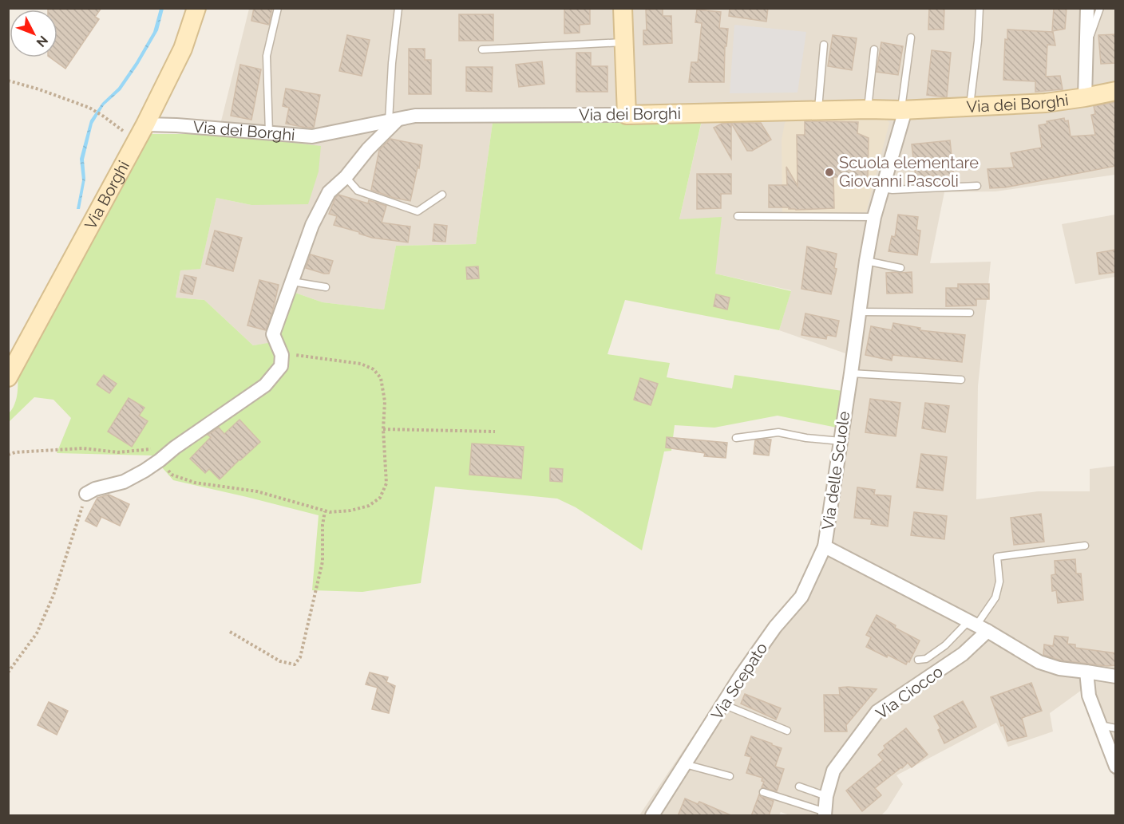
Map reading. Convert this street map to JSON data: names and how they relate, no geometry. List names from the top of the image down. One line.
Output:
{"streets":{"street":["Via dei Borghi","Via Borghi","Via delle Scuole","Via Scepato","Via Ciocco"]},"crossings":[["Via dei Borghi","Via Borghi"],["Via dei Borghi","Via delle Scuole"],["Via delle Scuole","Via Scepato"],["Via delle Scuole","Via Ciocco"]],"places":["Scuola elementare Giovanni Pascoli"],"north":"bottom right"}
